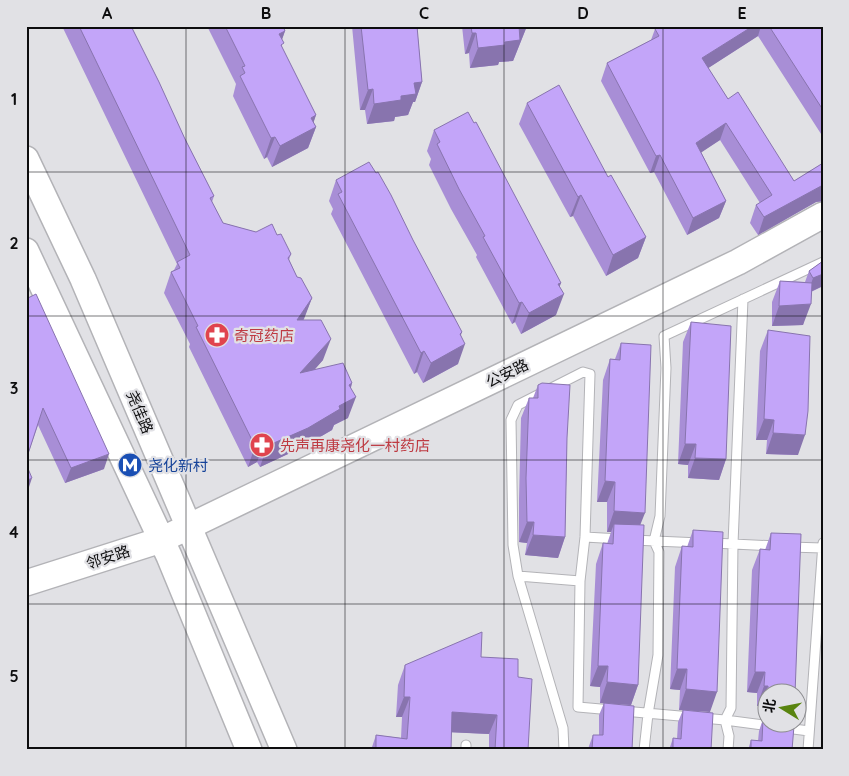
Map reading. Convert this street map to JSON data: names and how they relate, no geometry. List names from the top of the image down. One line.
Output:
{"streets":{"main road":["公安路","尧佳路","邻安路"]},"crossings":[["公安路","尧佳路"],["公安路","邻安路"],["尧佳路","邻安路"]],"places":{"pharmacy":["奇冠药店","先声再康尧化一村药店"],"metro station":["尧化新村"]},"north":"left","grid":{"columns":["A","B","C","D","E"],"rows":["1","2","3","4","5"]}}
